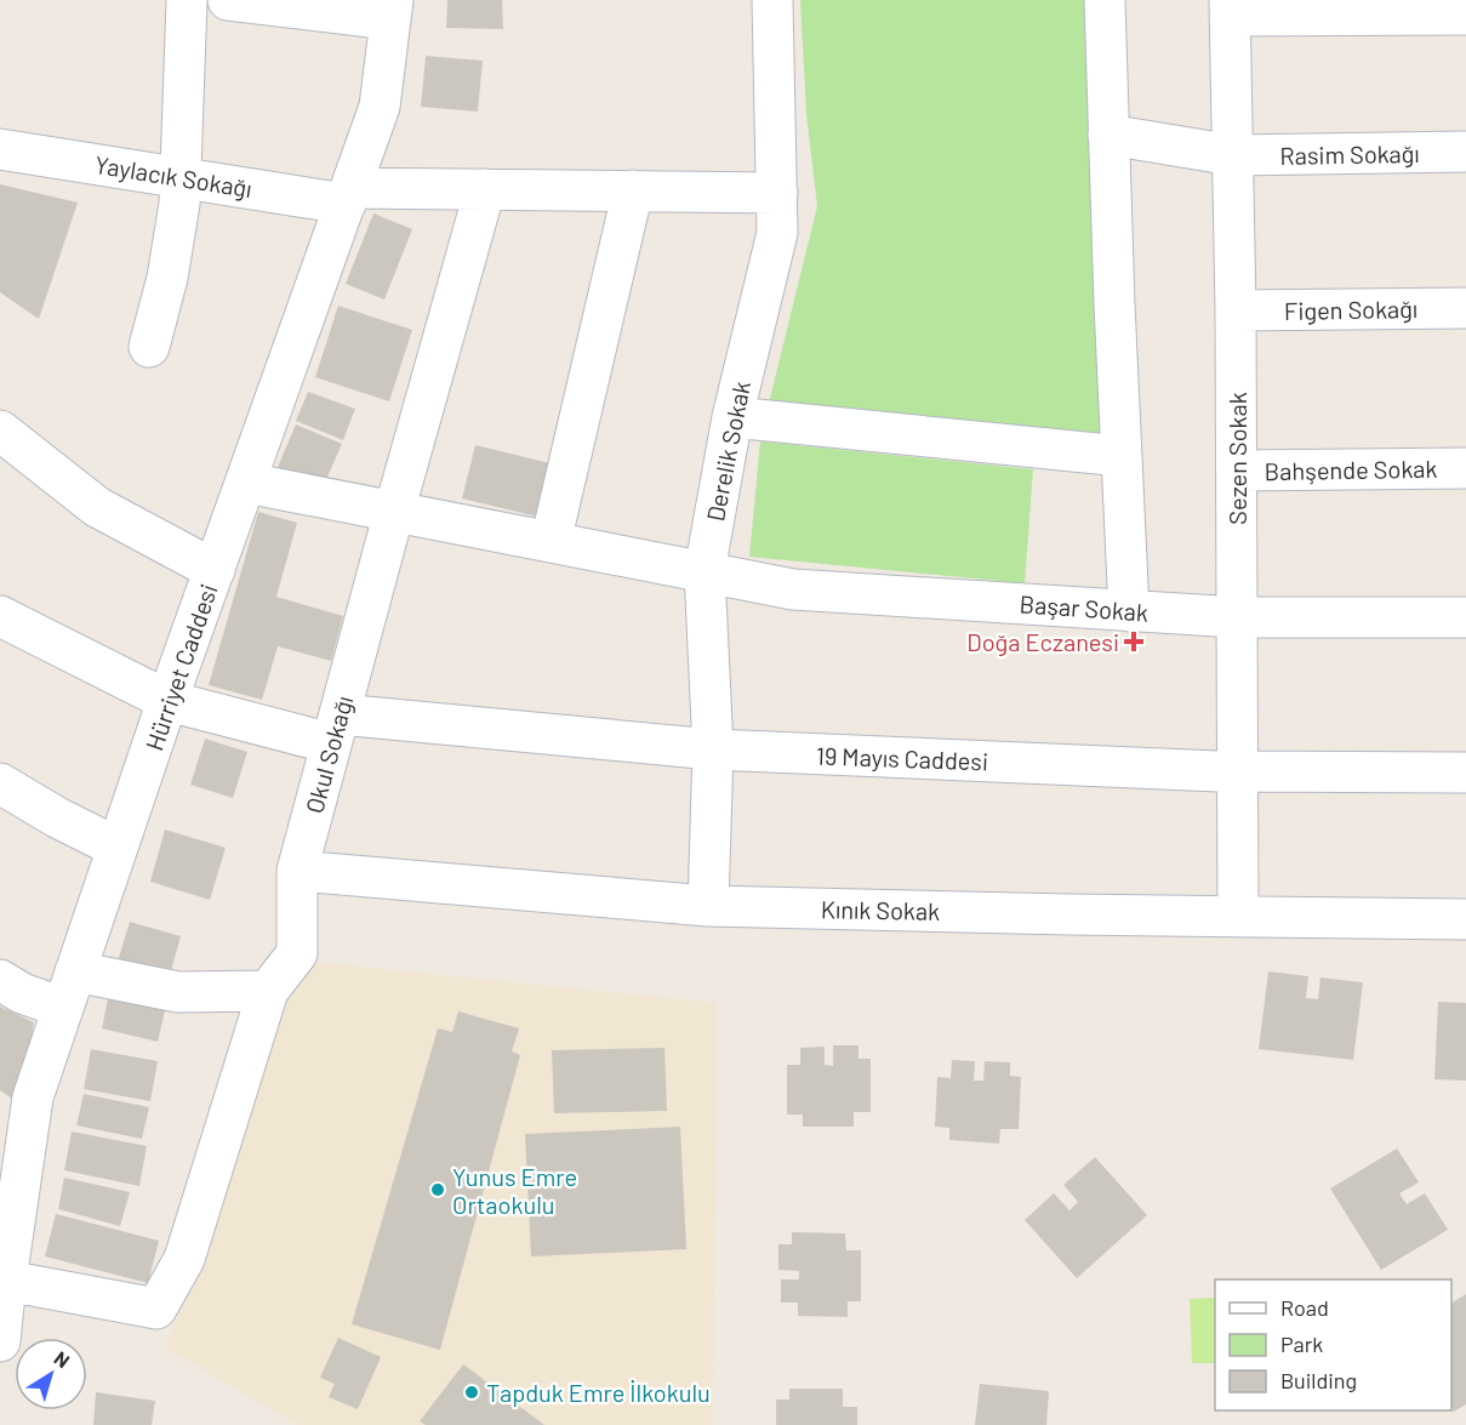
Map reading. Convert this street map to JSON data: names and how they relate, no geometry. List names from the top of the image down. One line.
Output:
{"streets":{"street":["Rasim Sokağı","Yaylacık Sokağı","Figen Sokağı","Derelik Sokak","Sezen Sokak","Bahşende Sokak","Başar Sokak","Hürriyet Caddesi","Okul Sokağı","19 Mayıs Caddesi","Kınık Sokak"]},"crossings":[["Rasim Sokağı","Sezen Sokak"],["Yaylacık Sokağı","Derelik Sokak"],["Yaylacık Sokağı","Hürriyet Caddesi"],["Yaylacık Sokağı","Okul Sokağı"],["Figen Sokağı","Sezen Sokak"],["Derelik Sokak","Başar Sokak"],["Derelik Sokak","19 Mayıs Caddesi"],["Derelik Sokak","Kınık Sokak"],["Sezen Sokak","Bahşende Sokak"],["Sezen Sokak","Başar Sokak"],["Sezen Sokak","19 Mayıs Caddesi"],["Sezen Sokak","Kınık Sokak"],["Başar Sokak","Hürriyet Caddesi"],["Başar Sokak","Okul Sokağı"],["Hürriyet Caddesi","Okul Sokağı"],["Hürriyet Caddesi","19 Mayıs Caddesi"],["Okul Sokağı","19 Mayıs Caddesi"],["Okul Sokağı","Kınık Sokak"]],"places":{"health":["Doğa Eczanesi"],"other":["Yunus Emre Ortaokulu","Tapduk Emre İlkokulu"]},"legend":["Road","Park","Building"],"north":"top right"}
